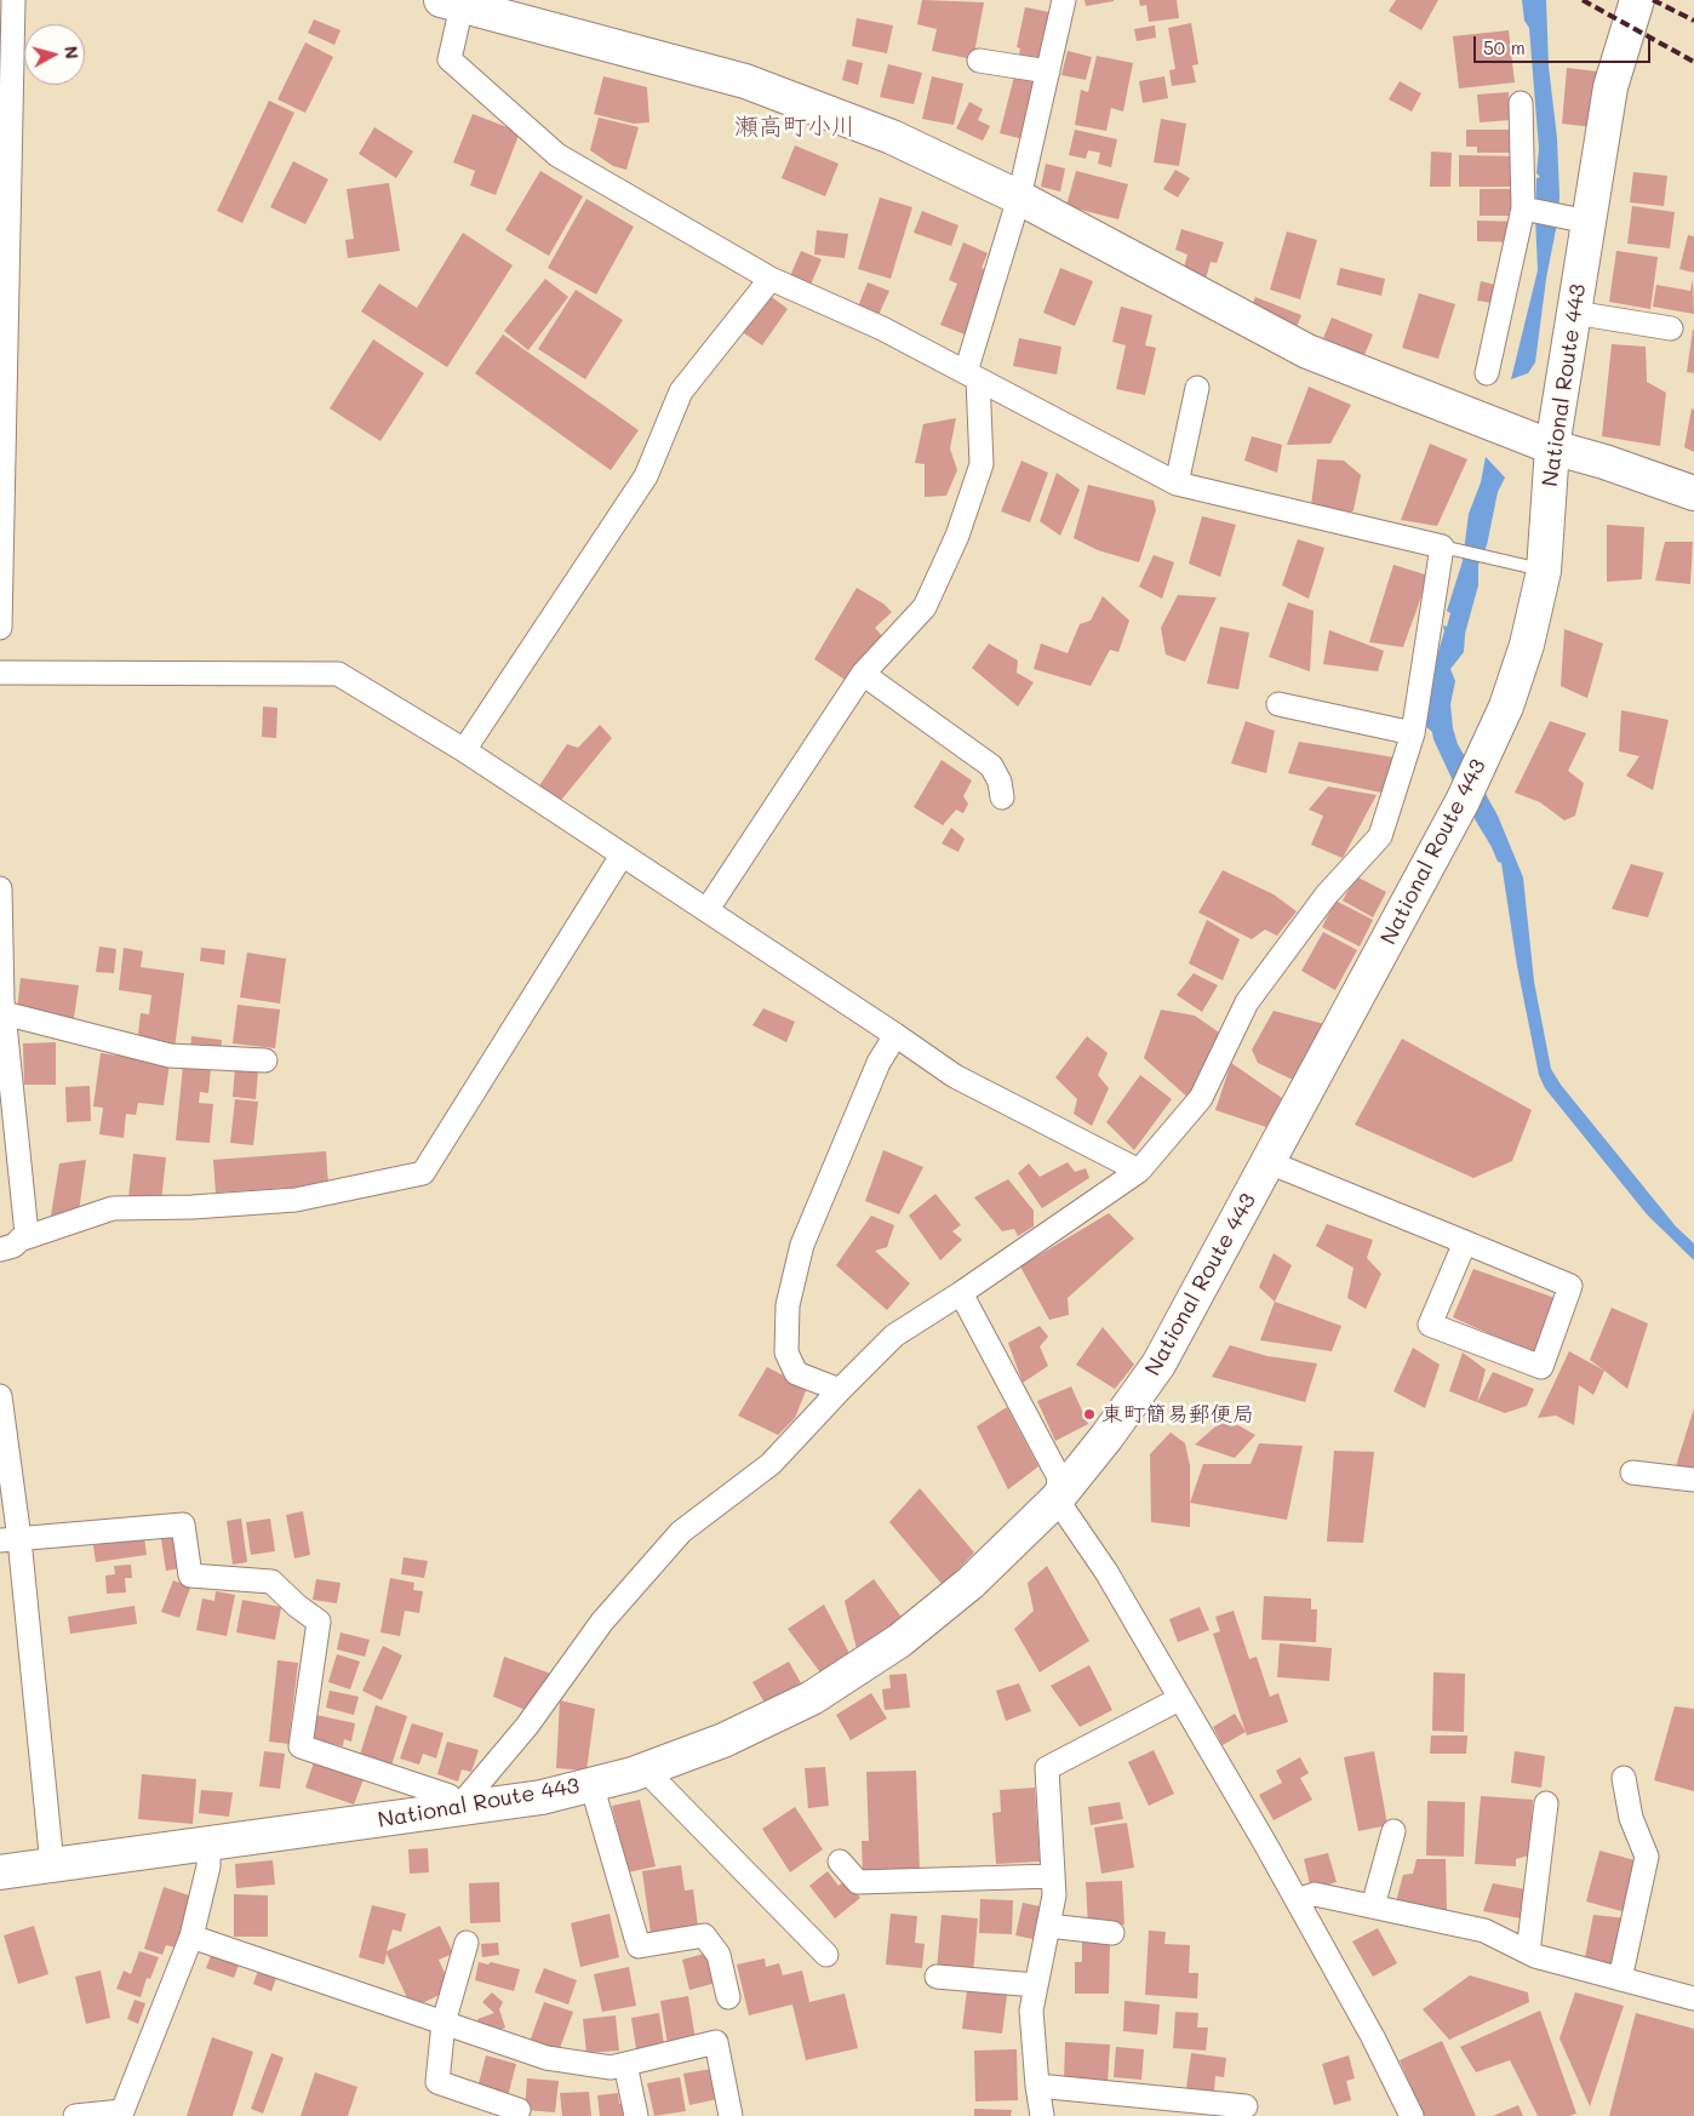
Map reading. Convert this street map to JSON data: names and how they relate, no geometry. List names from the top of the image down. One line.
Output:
{"streets":{"main road":["National Route 443"]},"districts":["瀬高町小川"],"places":["東町簡易郵便局"],"scale_bar":"50 m","north":"right"}
